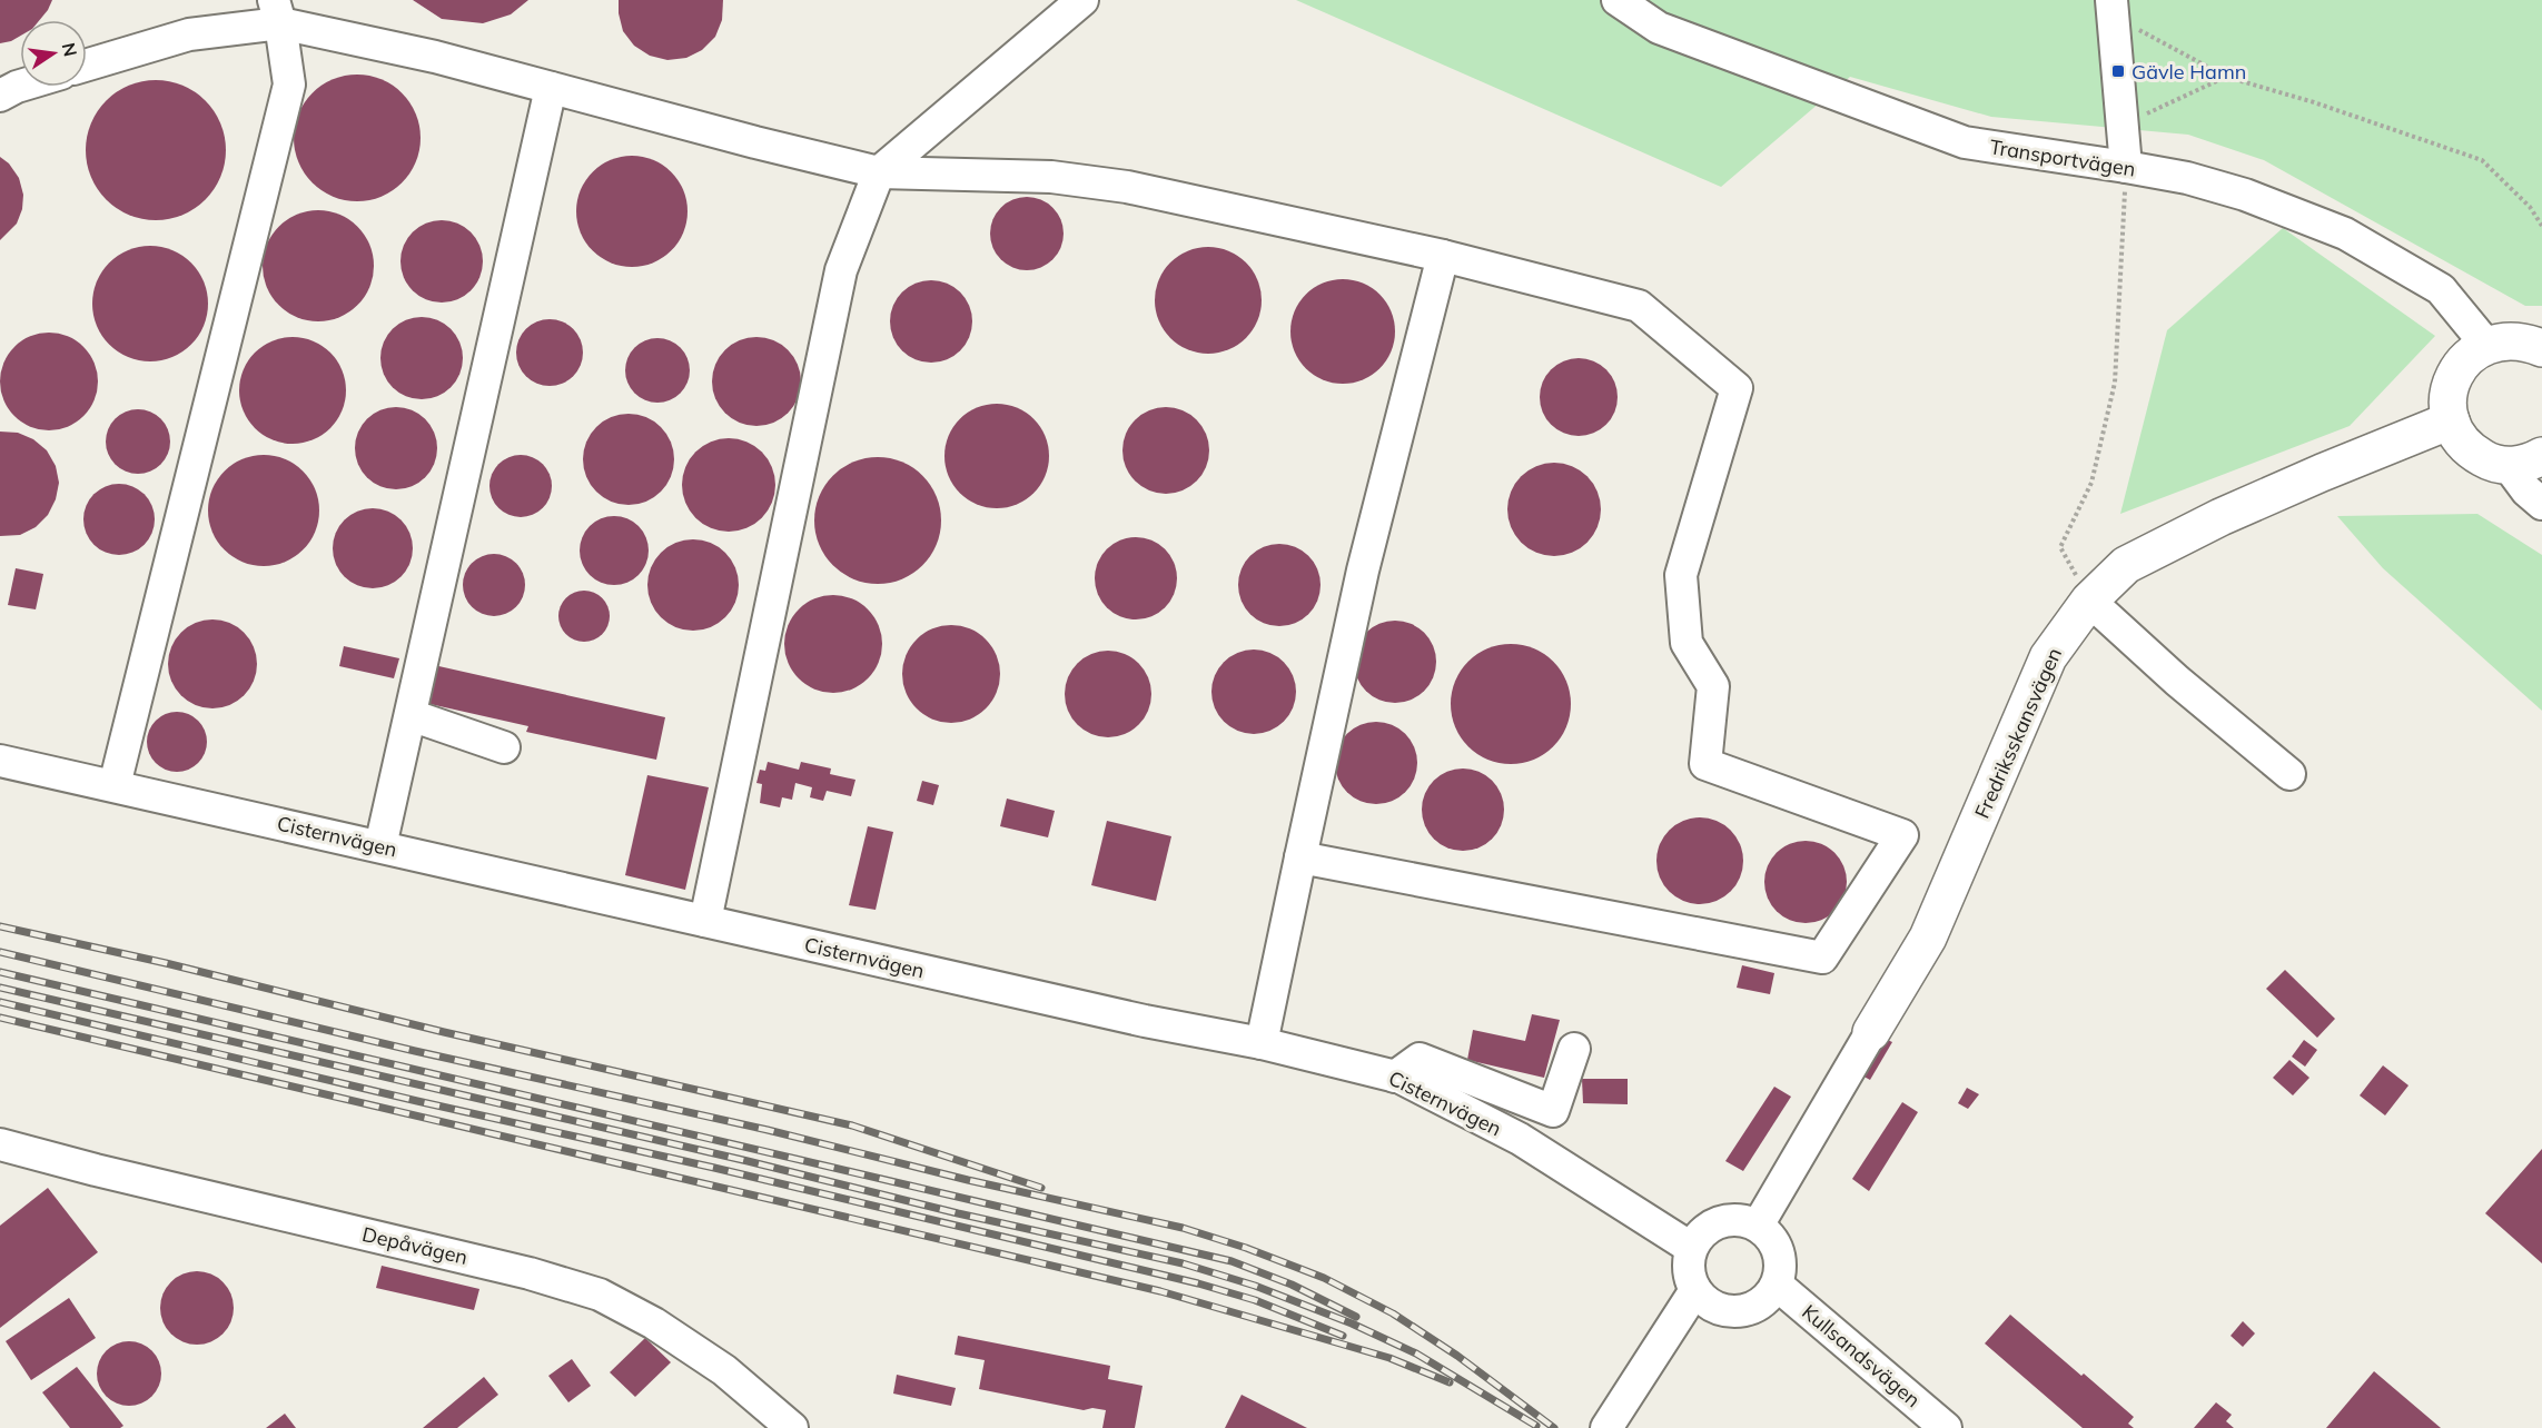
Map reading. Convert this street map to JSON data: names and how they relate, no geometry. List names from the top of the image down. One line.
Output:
{"streets":{"main road":["Fredriksskansvägen"],"street":["Transportvägen","Cisternvägen","Depåvägen","Kullsandsvägen"]},"crossings":[["Fredriksskansvägen","Cisternvägen"],["Fredriksskansvägen","Kullsandsvägen"],["Cisternvägen","Kullsandsvägen"]],"places":{"transit":["Gävle Hamn"]},"north":"right"}
